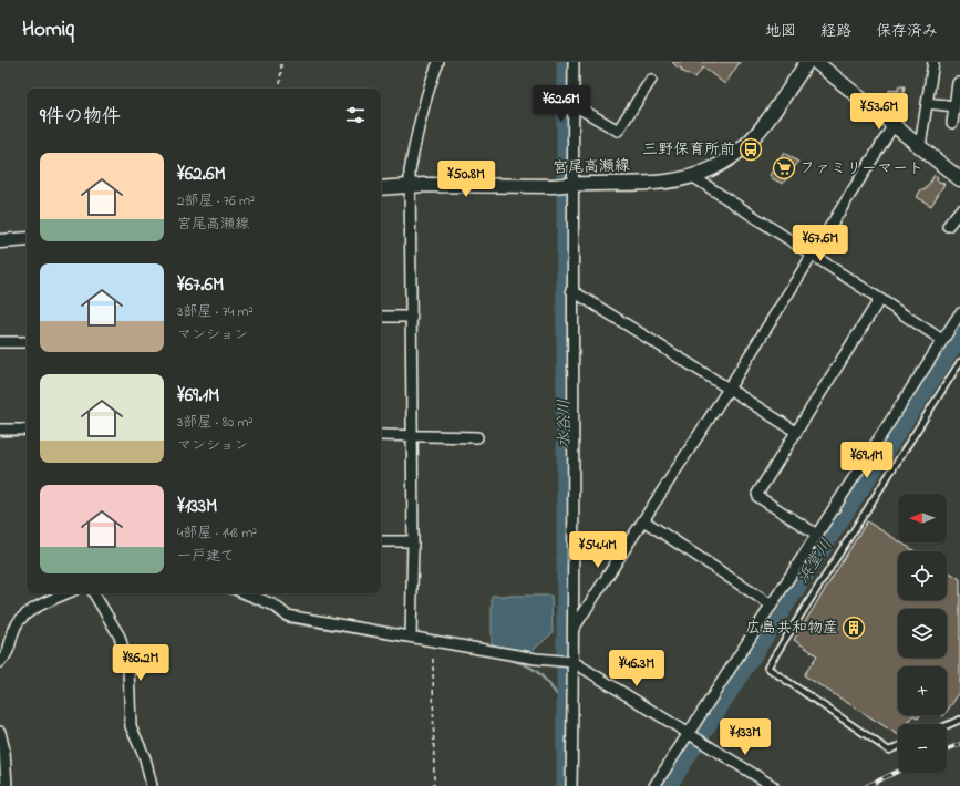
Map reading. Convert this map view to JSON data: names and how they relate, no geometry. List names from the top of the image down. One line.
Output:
{"streets":{"main road":["宮尾高瀬線"]},"water":["水谷川","浜堂川"],"places":{"bus stop":["三野保育所前"],"supermarket":["ファミリーマート"],"building":["広島共和物産"]},"north":"left","page":{"header":"Homiq","nav":["地図","経路","保存済み"],"price":["¥62.6M","¥53.6M","¥50.8M","¥67.6M","¥69.1M","¥54.4M","¥86.2M","¥46.3M","¥133M"],"heading":"9件の物件","list":[{"name":"¥62.6M","note":"2部屋 · 76 m² · 宮尾高瀬線"},{"name":"¥67.6M","note":"3部屋 · 74 m² · マンション"},{"name":"¥69.1M","note":"3部屋 · 80 m² · マンション"},{"name":"¥133M","note":"4部屋 · 148 m² · 一戸建て"}],"map_buttons":["+","−"]}}
